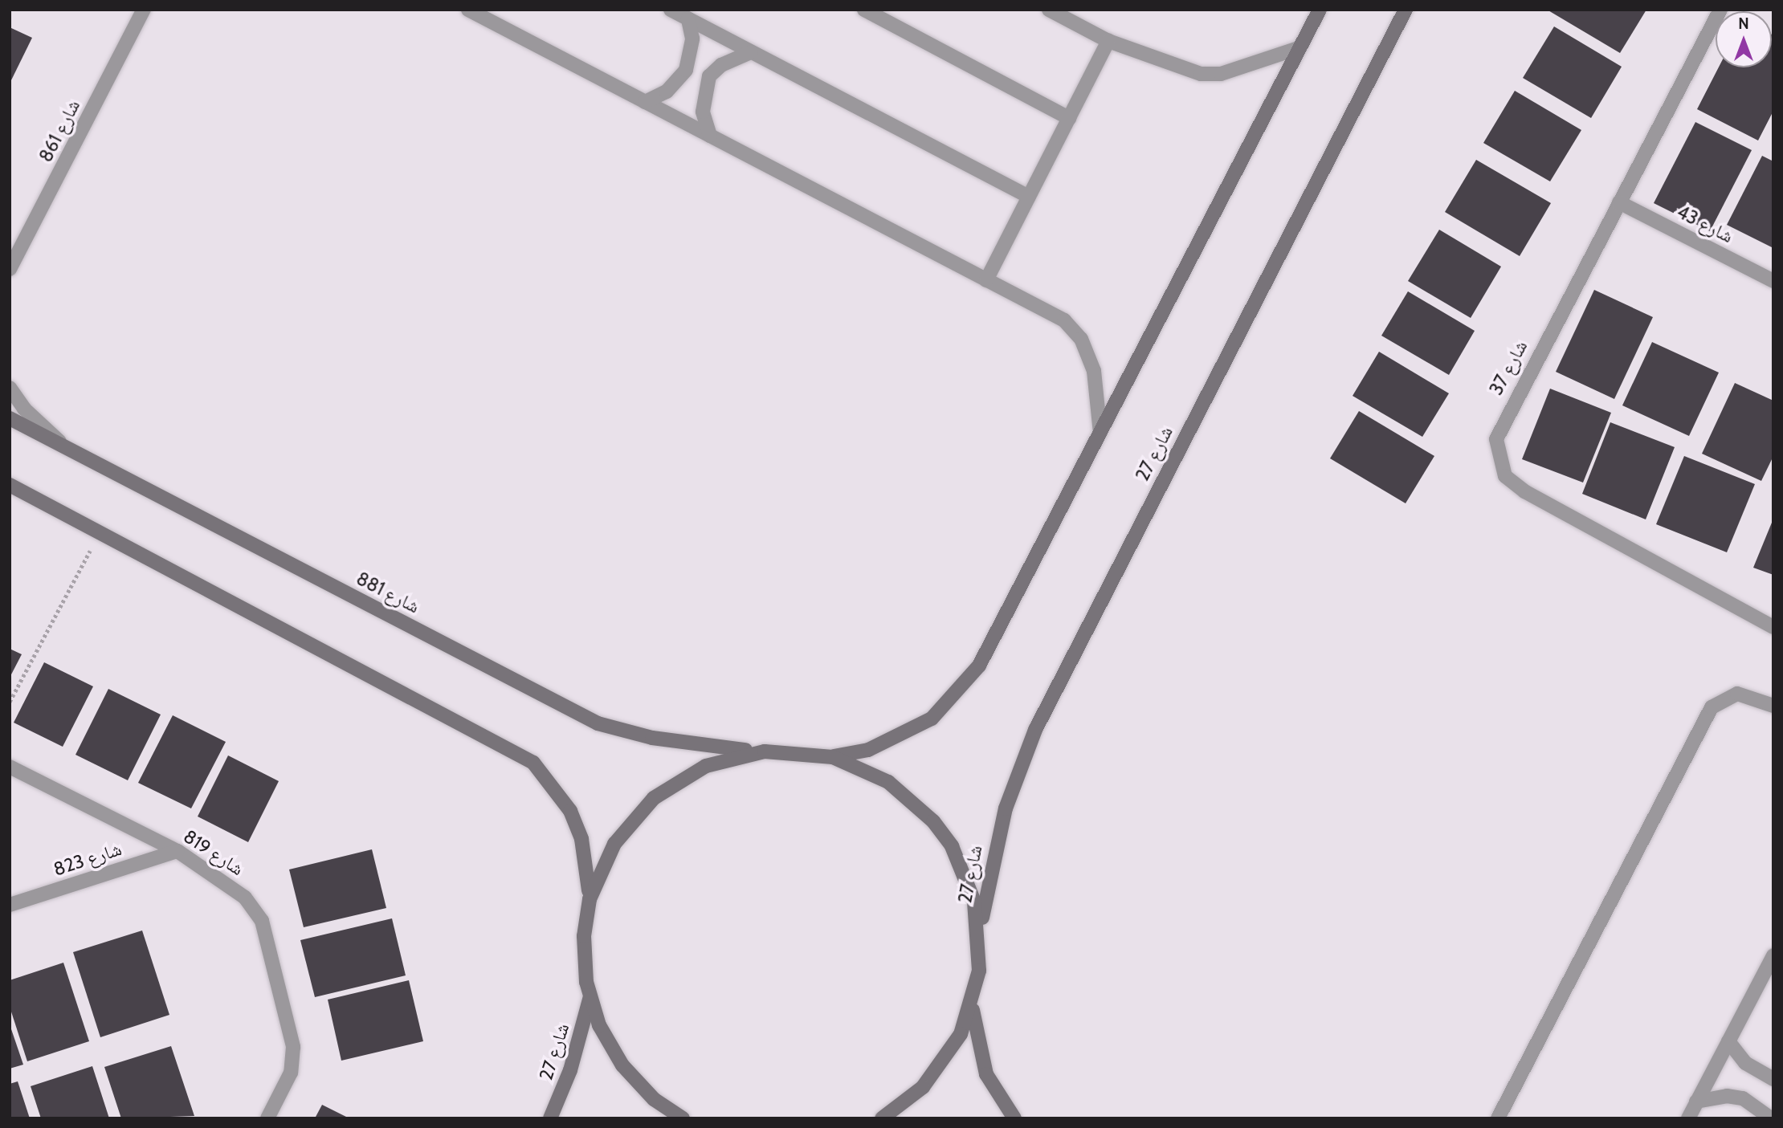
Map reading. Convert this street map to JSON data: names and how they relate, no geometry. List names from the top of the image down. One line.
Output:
{"streets":{"main road":["شارع 27","شارع 881"],"street":["شارع 861","شارع 43","شارع 37","شارع 819","شارع 823"]},"crossings":[["شارع 43","شارع 37"],["شارع 819","شارع 823"]],"north":"top"}
